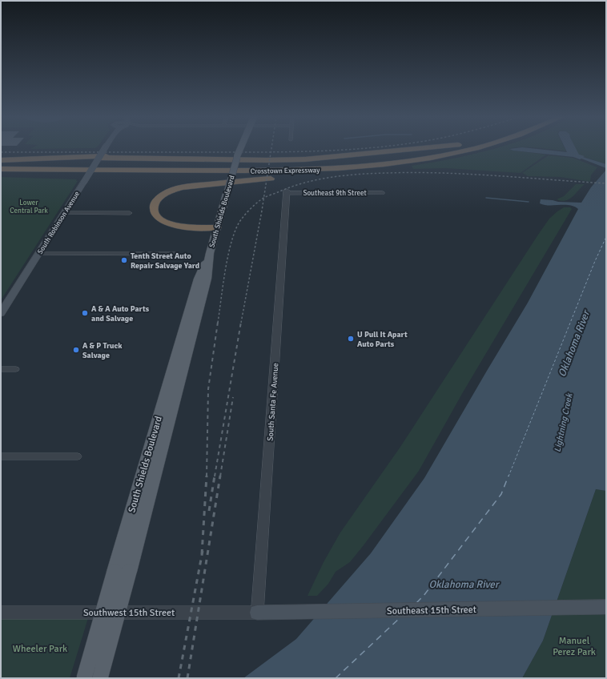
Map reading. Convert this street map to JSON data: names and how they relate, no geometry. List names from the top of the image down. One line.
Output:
{"streets":{"highway":["Crosstown Expressway"],"main road":["South Shields Boulevard","South Robinson Avenue","Southeast 15th Street"],"street":["Southeast 9th Street","South Santa Fe Avenue","Southwest 15th Street"]},"crossings":[["Southeast 9th Street","South Santa Fe Avenue"],["South Santa Fe Avenue","Southeast 15th Street"],["South Santa Fe Avenue","Southwest 15th Street"],["Southeast 15th Street","Southwest 15th Street"]],"water":["Oklahoma River","Lightning Creek"],"parks":["Lower Central Park","Manuel Perez Park","Wheeler Park"],"places":["Tenth Street Auto Repair Salvage Yard","A & A Auto Parts and Salvage","U Pull It Apart Auto Parts","A & P Truck Salvage"]}
